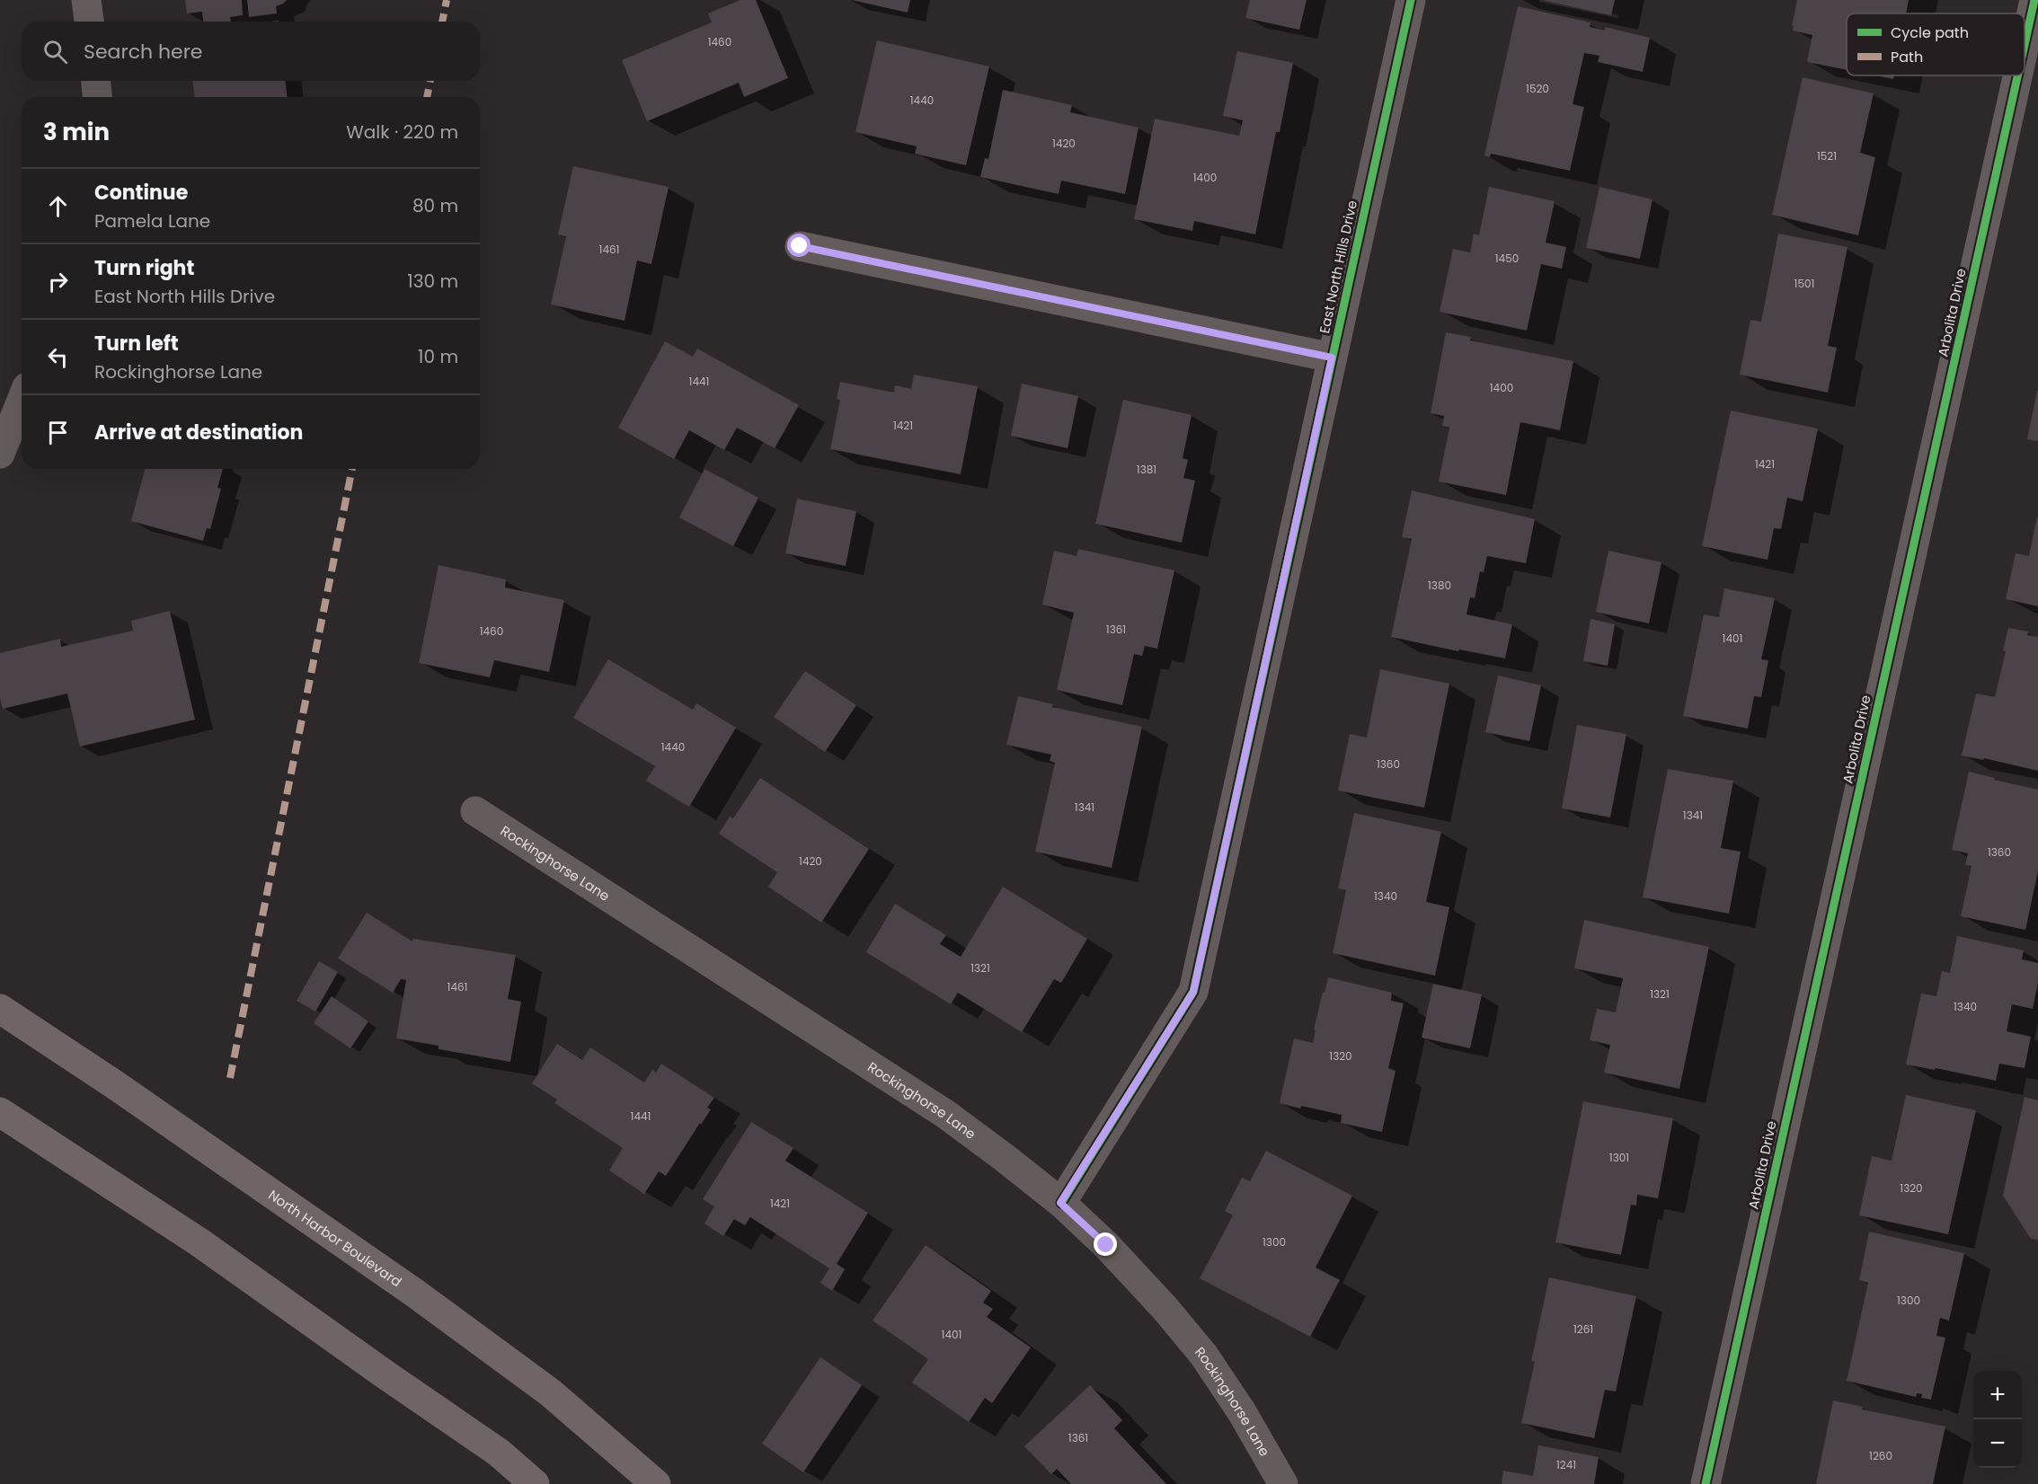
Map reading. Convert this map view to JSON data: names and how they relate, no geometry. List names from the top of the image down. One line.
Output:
{"streets":{"main road":["North Harbor Boulevard"],"street":["East North Hills Drive","Arbolita Drive","Rockinghorse Lane"]},"crossings":[["East North Hills Drive","Rockinghorse Lane"]],"house_numbers":["1460","1520","1440","1420","1521","1400","1461","1450","1501","1441","1400","1421","1421","1381","1380","1361","1460","1401","1440","1360","1341","1341","1360","1420","1340","1321","1461","1321","1340","1320","1441","1301","1320","1421","1300","1300","1261","1401","1361","1260","1241"],"legend":["Cycle path","Path"],"page":{"search":"Search here","heading":["3 min","Walk · 220 m"],"list":[["Continue","Pamela Lane","80 m"],["Turn right","East North Hills Drive","130 m"],["Turn left","Rockinghorse Lane","10 m"],"Arrive at destination"],"map_buttons":["+","−"]}}
